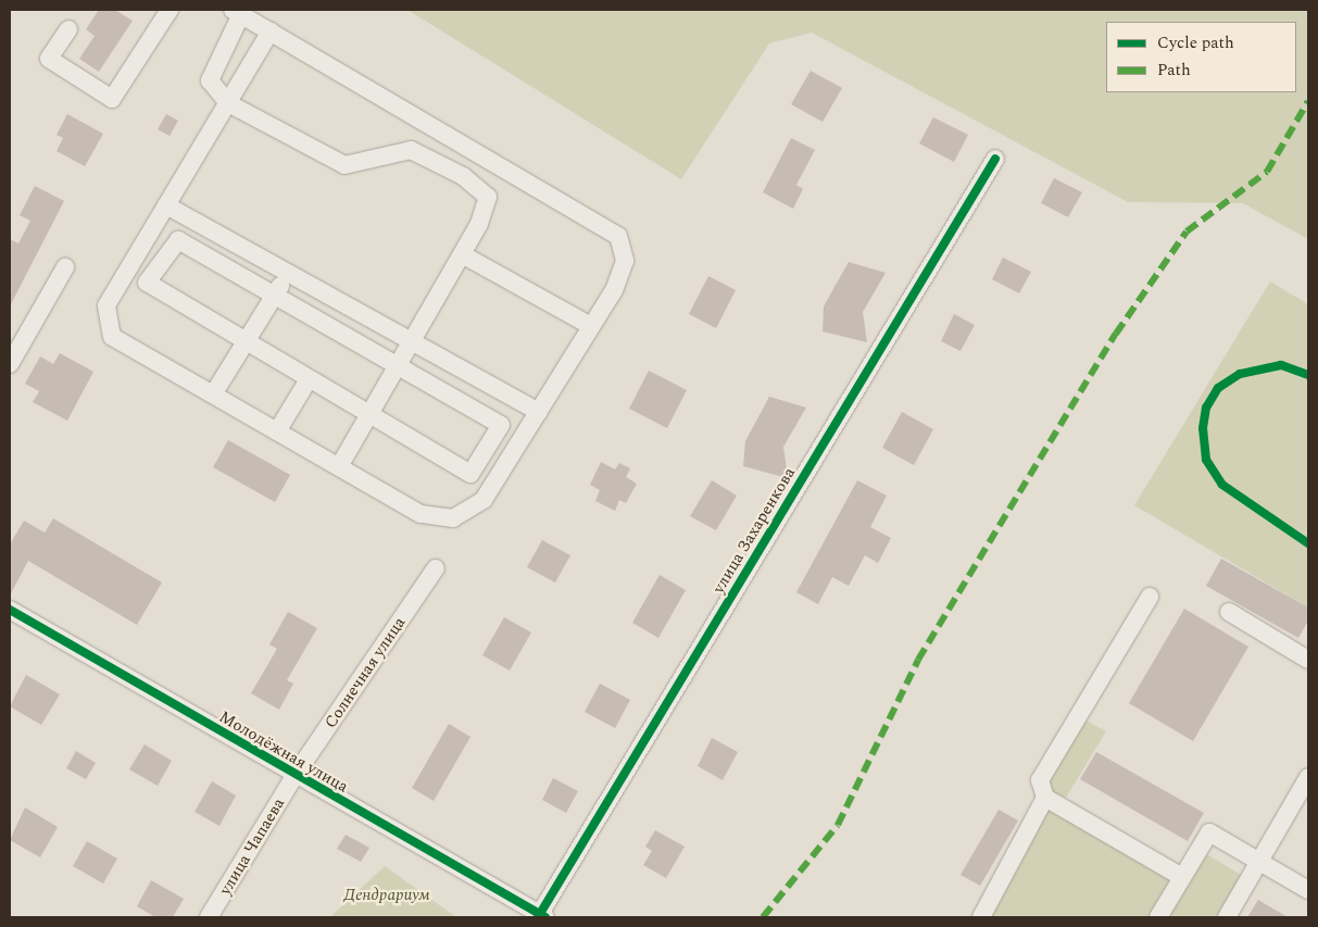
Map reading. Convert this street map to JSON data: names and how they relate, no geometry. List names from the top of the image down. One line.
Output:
{"streets":{"street":["улица Захаренкова","Солнечная улица","Молодёжная улица","улица Чапаева"]},"crossings":[["улица Захаренкова","Молодёжная улица"],["Солнечная улица","Молодёжная улица"],["Солнечная улица","улица Чапаева"],["Молодёжная улица","улица Чапаева"]],"parks":["Дендрариум"],"legend":["Cycle path","Path"]}
